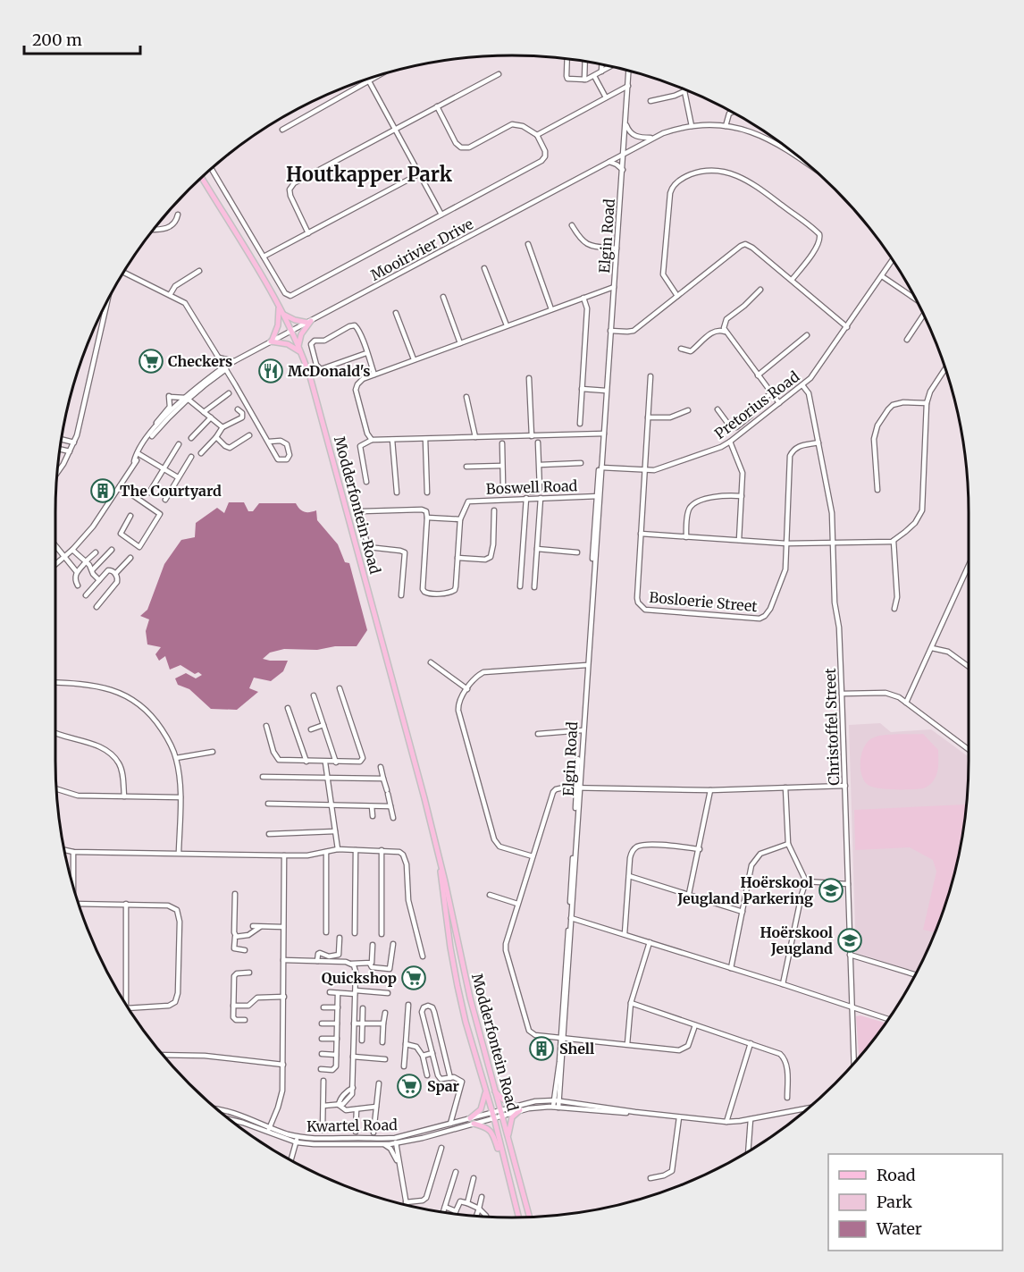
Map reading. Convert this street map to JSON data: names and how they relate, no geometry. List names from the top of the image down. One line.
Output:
{"streets":{"main road":["Modderfontein Road"],"street":["Elgin Road","Mooirivier Drive","Pretorius Road","Boswell Road","Bosloerie Street","Christoffel Street","Kwartel Road"]},"crossings":[["Elgin Road","Mooirivier Drive"],["Elgin Road","Pretorius Road"],["Elgin Road","Boswell Road"],["Mooirivier Drive","Modderfontein Road"],["Pretorius Road","Bosloerie Street"],["Pretorius Road","Christoffel Street"],["Modderfontein Road","Kwartel Road"],["Bosloerie Street","Christoffel Street"]],"districts":["Houtkapper Park"],"places":{"supermarket":["Checkers","Quickshop","Spar"],"restaurant":["McDonald's"],"building":["The Courtyard","Shell"],"school or university":["Hoërskool Jeugland Parkering","Hoërskool Jeugland"]},"legend":["Road","Park","Water"],"scale_bar":"200 m"}
